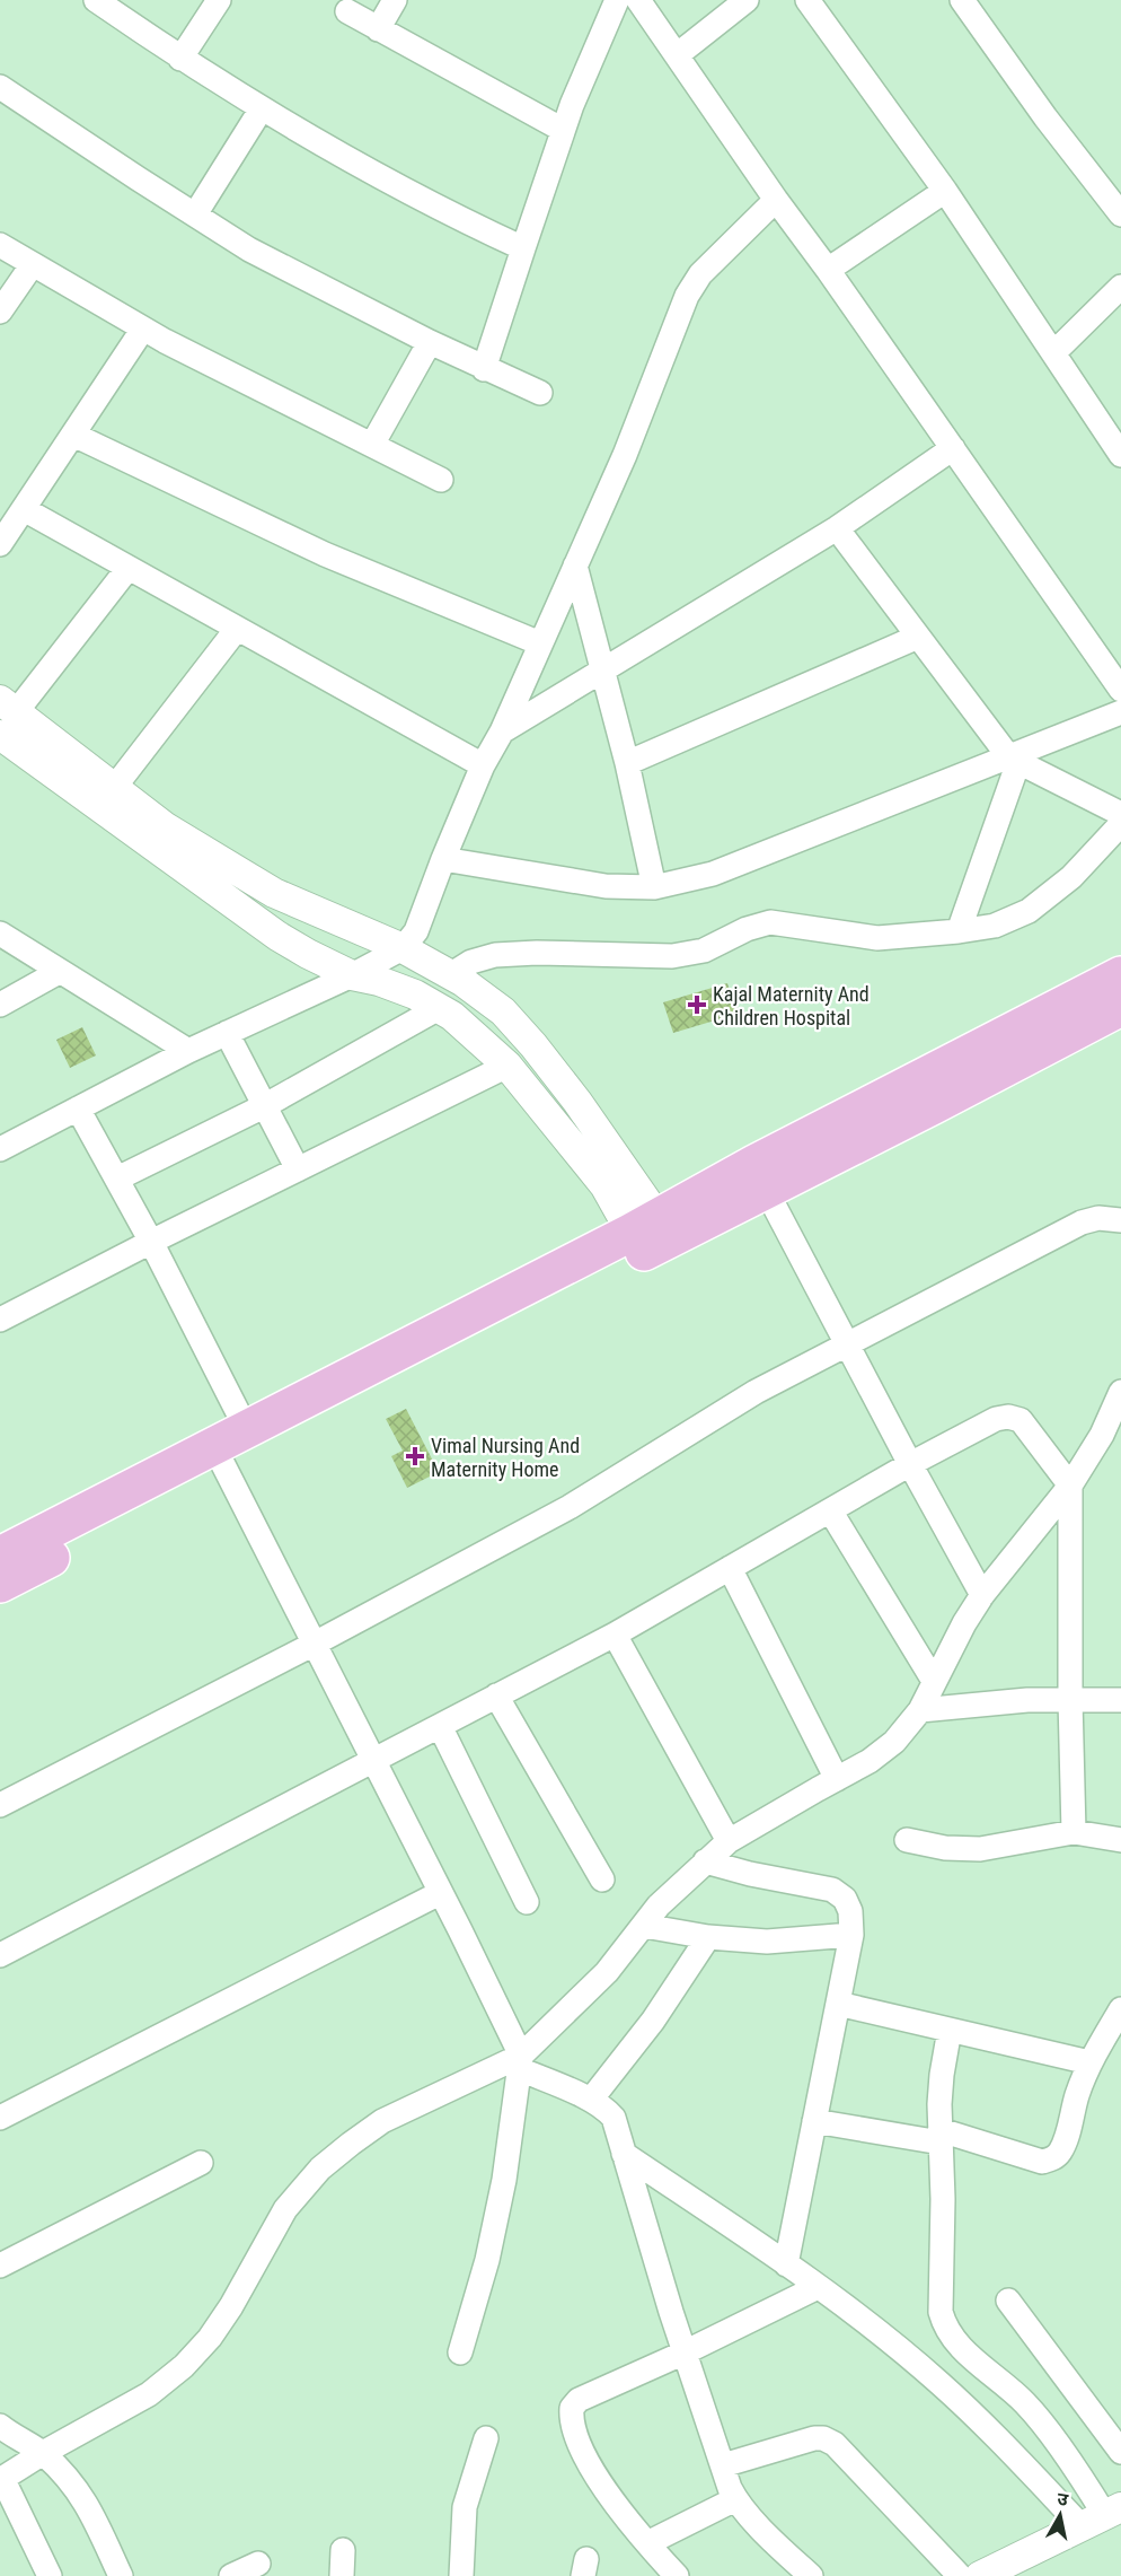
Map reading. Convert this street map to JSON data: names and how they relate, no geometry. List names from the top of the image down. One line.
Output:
{"places":{"health":["Kajal Maternity And Children Hospital","Vimal Nursing And Maternity Home"]},"north":"top"}
